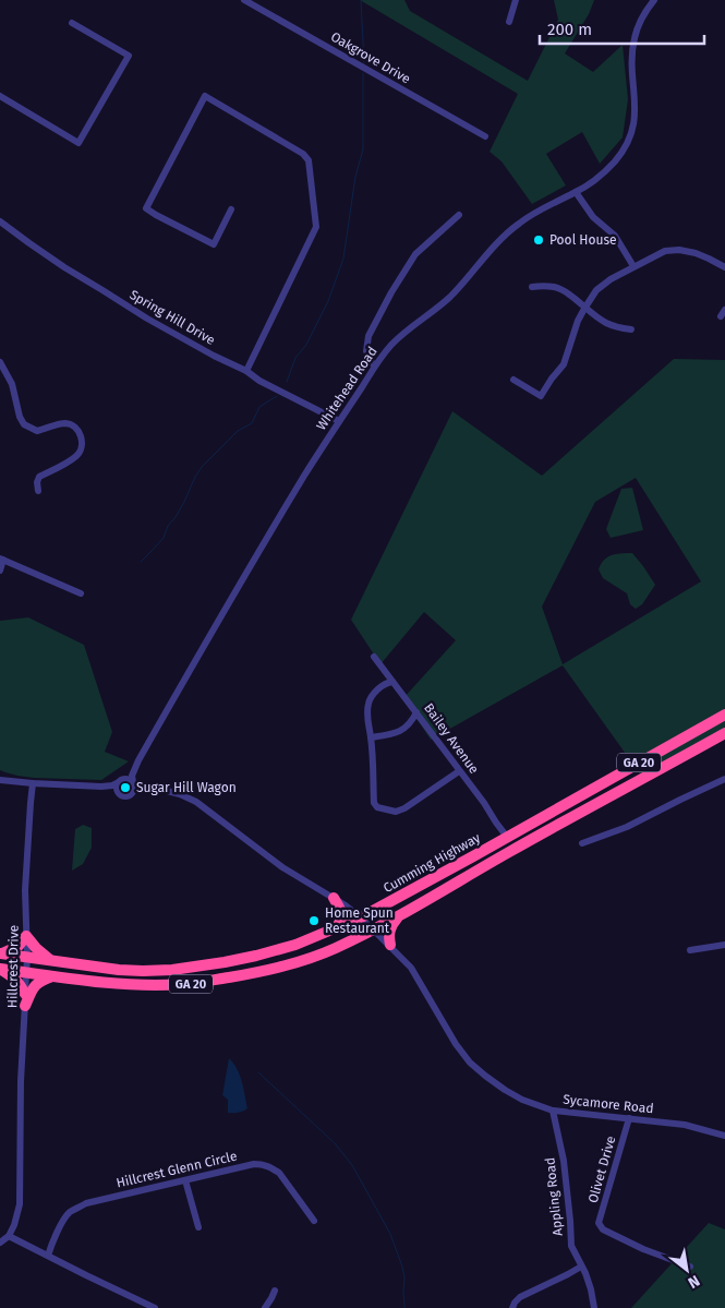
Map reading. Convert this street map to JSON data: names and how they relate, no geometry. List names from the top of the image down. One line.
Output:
{"streets":{"highway":["GA 20","Cumming Highway"],"street":["Oakgrove Drive","Spring Hill Drive","Whitehead Road","Bailey Avenue","Hillcrest Drive","Sycamore Road","Hillcrest Glenn Circle","Olivet Drive","Appling Road"]},"crossings":[["Spring Hill Drive","Whitehead Road"],["Bailey Avenue","Cumming Highway"],["Cumming Highway","Hillcrest Drive"],["Cumming Highway","Sycamore Road"],["Sycamore Road","Olivet Drive"],["Sycamore Road","Appling Road"]],"places":["Pool House","Sugar Hill Wagon","Home Spun Restaurant"],"scale_bar":"200 m","north":"bottom right"}
